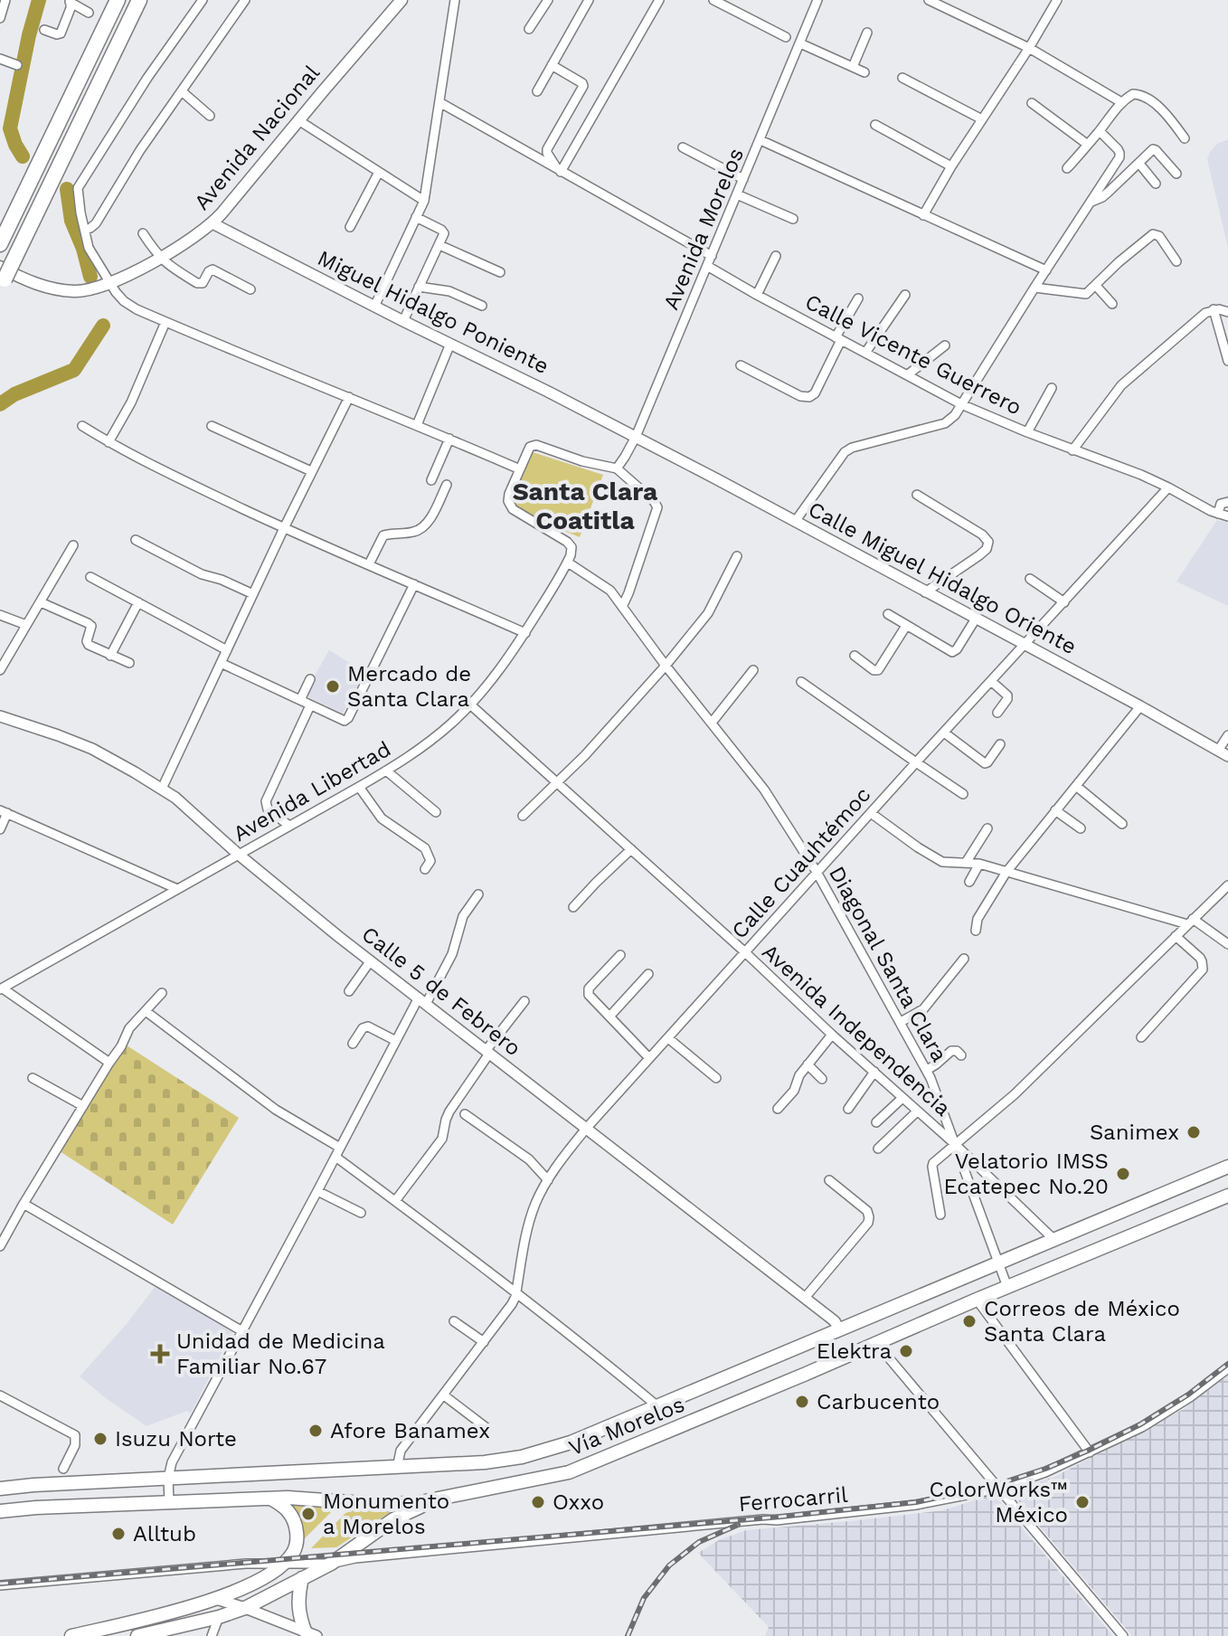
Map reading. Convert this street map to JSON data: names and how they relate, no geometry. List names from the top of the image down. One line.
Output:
{"streets":{"main road":["Avenida Nacional","Vía Morelos"],"street":["Avenida Morelos","Miguel Hidalgo Poniente","Calle Vicente Guerrero","Calle Miguel Hidalgo Oriente","Avenida Libertad","Calle Cuauhtémoc","Diagonal Santa Clara","Calle 5 de Febrero","Avenida Independencia","Ferrocarril"]},"crossings":[["Avenida Nacional","Miguel Hidalgo Poniente"],["Avenida Morelos","Miguel Hidalgo Poniente"],["Avenida Morelos","Calle Vicente Guerrero"],["Avenida Morelos","Calle Miguel Hidalgo Oriente"],["Miguel Hidalgo Poniente","Calle Miguel Hidalgo Oriente"],["Calle Vicente Guerrero","Calle Cuauhtémoc"],["Calle Miguel Hidalgo Oriente","Calle Cuauhtémoc"],["Avenida Libertad","Diagonal Santa Clara"],["Avenida Libertad","Calle 5 de Febrero"],["Avenida Libertad","Avenida Independencia"],["Calle Cuauhtémoc","Diagonal Santa Clara"],["Calle Cuauhtémoc","Calle 5 de Febrero"],["Calle Cuauhtémoc","Avenida Independencia"],["Diagonal Santa Clara","Avenida Independencia"],["Diagonal Santa Clara","Vía Morelos"],["Calle 5 de Febrero","Vía Morelos"],["Avenida Independencia","Vía Morelos"]],"districts":["Santa Clara Coatitla"],"places":{"other":["Mercado de Santa Clara","Sanimex","Velatorio IMSS Ecatepec No.20","Correos de México Santa Clara","Elektra","Carbucento","Afore Banamex","Isuzu Norte","Oxxo","ColorWorks™ México","Monumento a Morelos","Alltub"],"health":["Unidad de Medicina Familiar No.67"]}}
